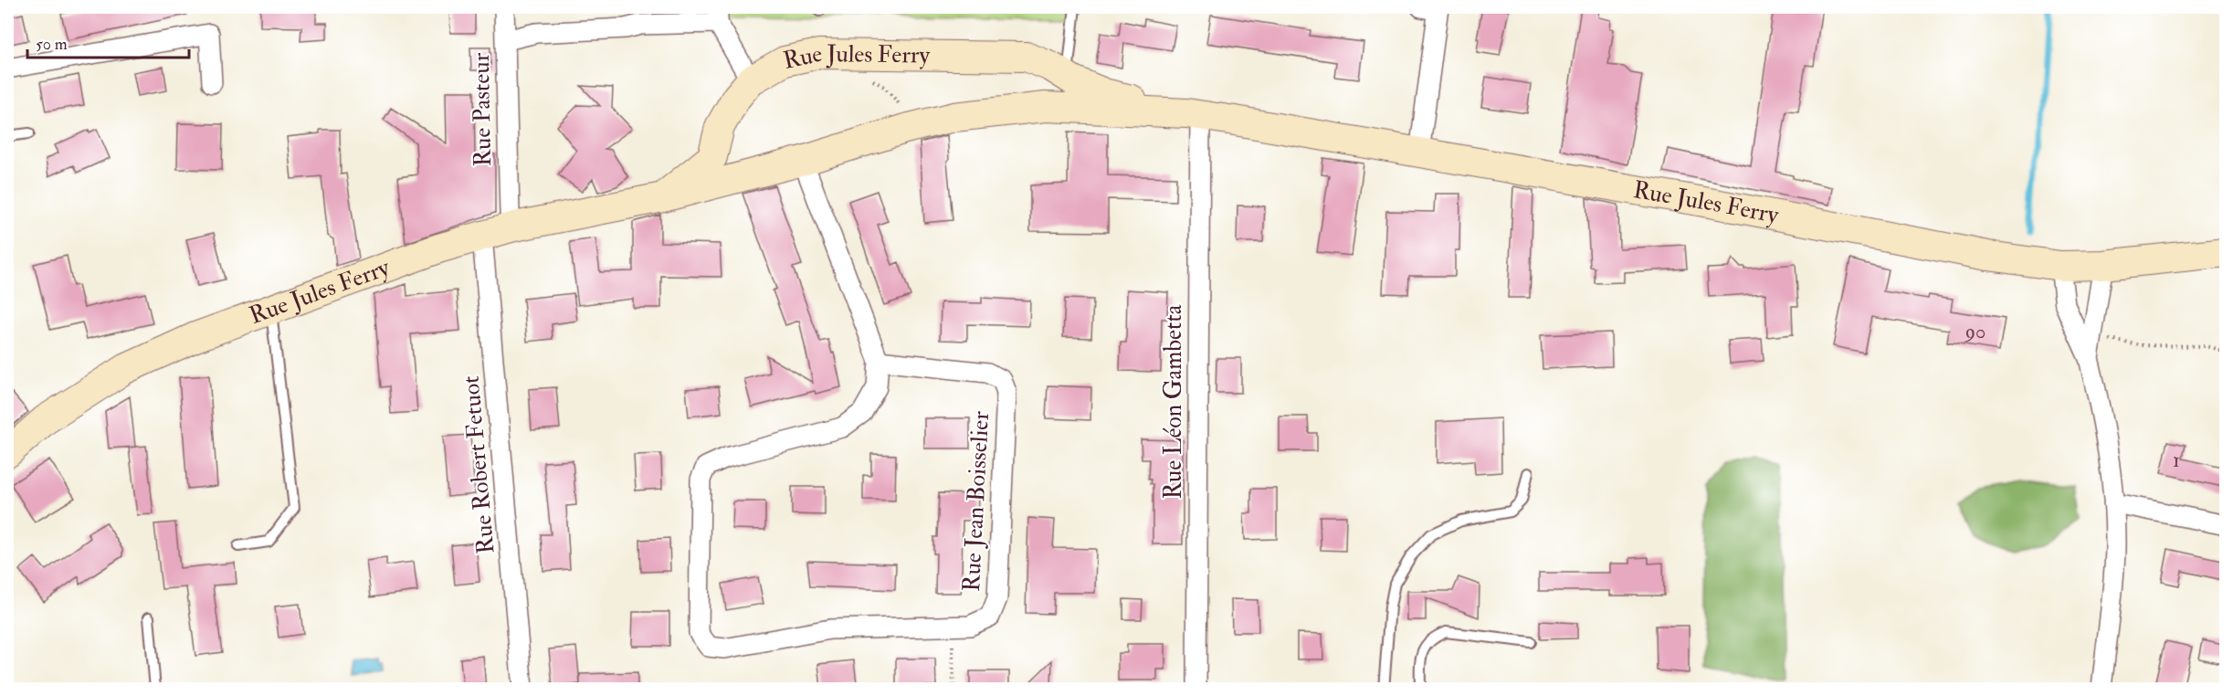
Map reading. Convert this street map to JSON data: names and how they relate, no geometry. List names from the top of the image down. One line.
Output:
{"streets":{"street":["Rue Jules Ferry","Rue Pasteur","Rue Léon Gambetta","Rue Robert Fetuot","Rue Jean Boisselier"]},"crossings":[["Rue Jules Ferry","Rue Pasteur"],["Rue Jules Ferry","Rue Léon Gambetta"],["Rue Jules Ferry","Rue Robert Fetuot"],["Rue Jules Ferry","Rue Jean Boisselier"]],"house_numbers":["90","1"],"scale_bar":"50 m"}
